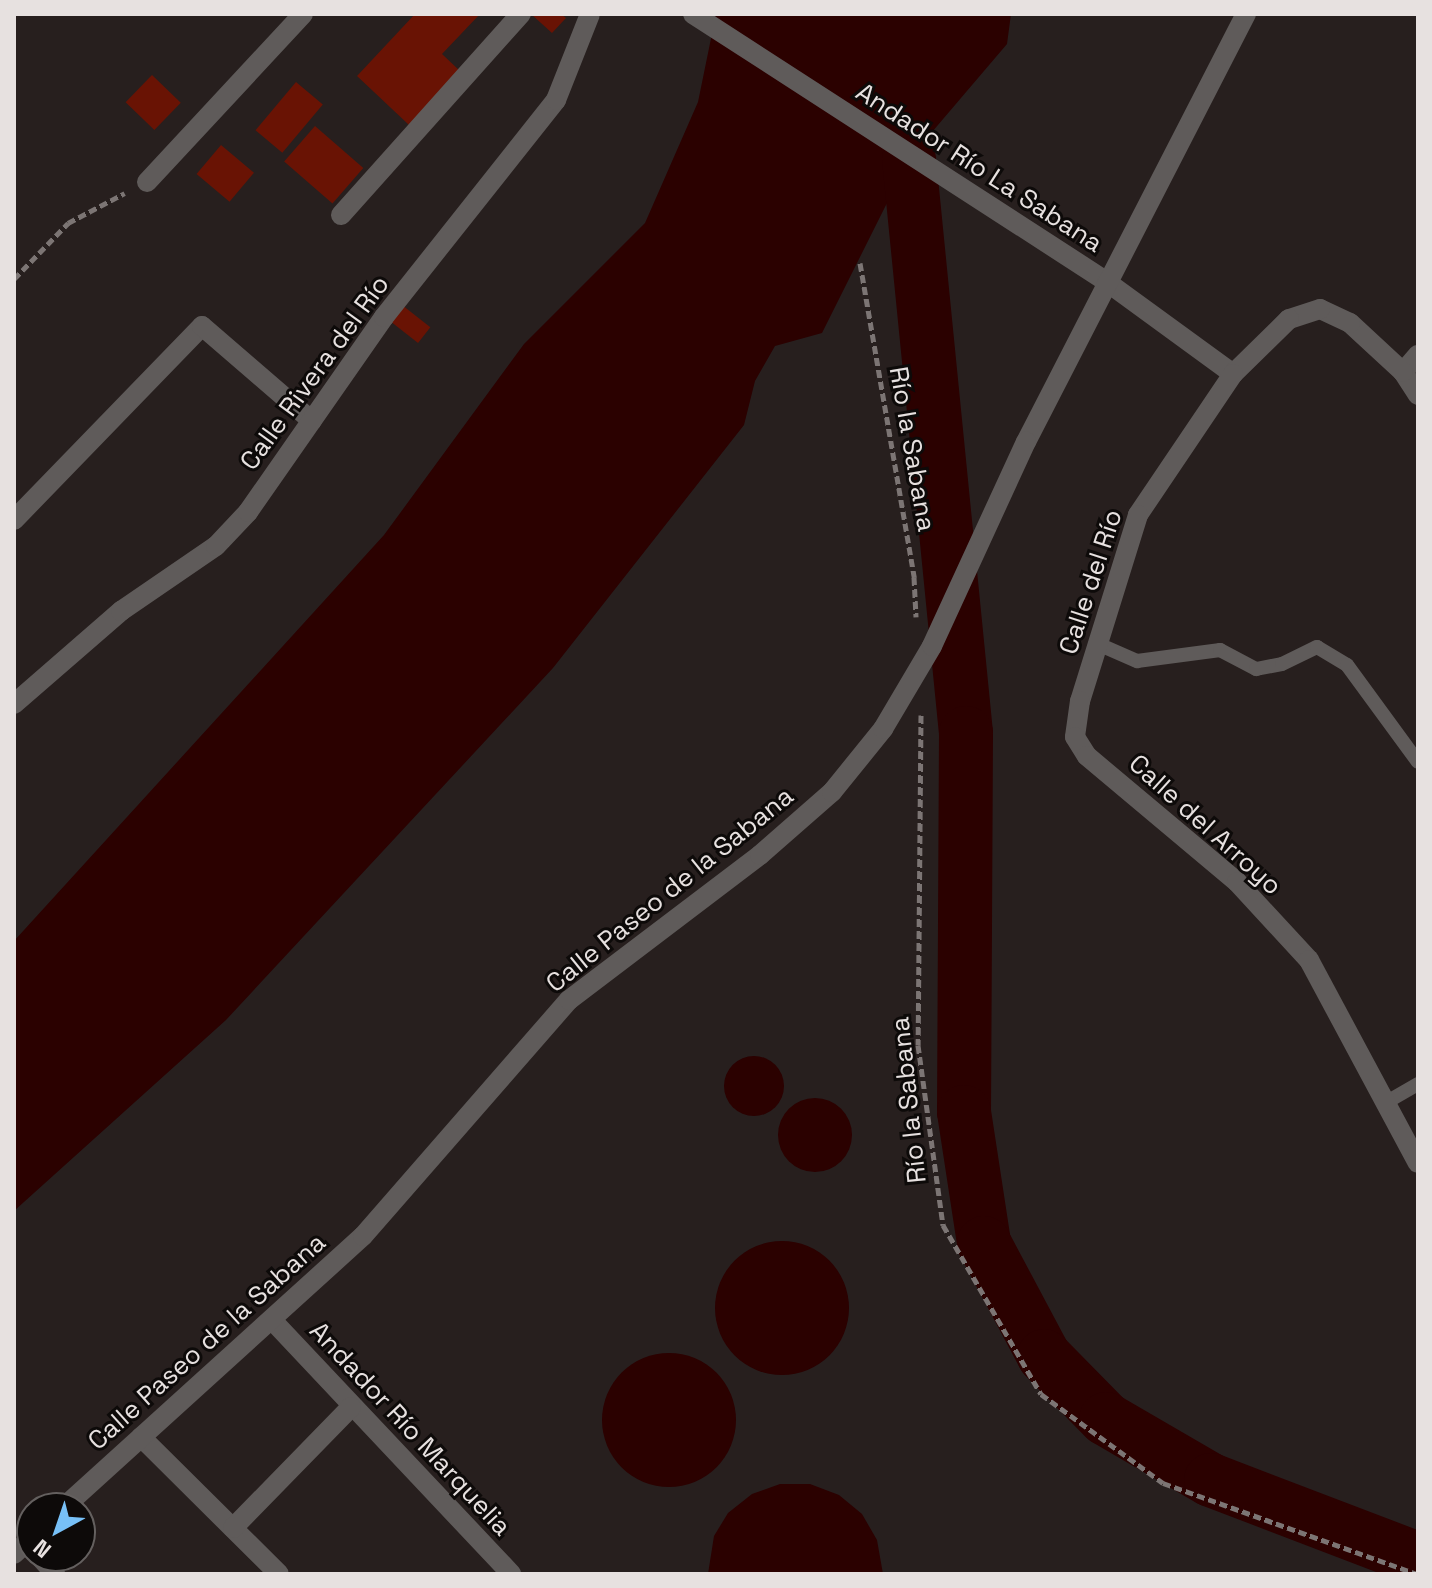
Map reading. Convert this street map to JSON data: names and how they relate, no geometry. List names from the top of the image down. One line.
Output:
{"streets":{"street":["Andador Río La Sabana","Calle Rivera del Río","Calle del Río","Calle del Arroyo","Calle Paseo de la Sabana","Andador Río Marquelia"],"path":["Río la Sabana"]},"crossings":[["Andador Río La Sabana","Calle del Río"],["Andador Río La Sabana","Calle Paseo de la Sabana"],["Calle del Río","Calle del Arroyo"],["Calle Paseo de la Sabana","Andador Río Marquelia"]],"north":"bottom left"}
